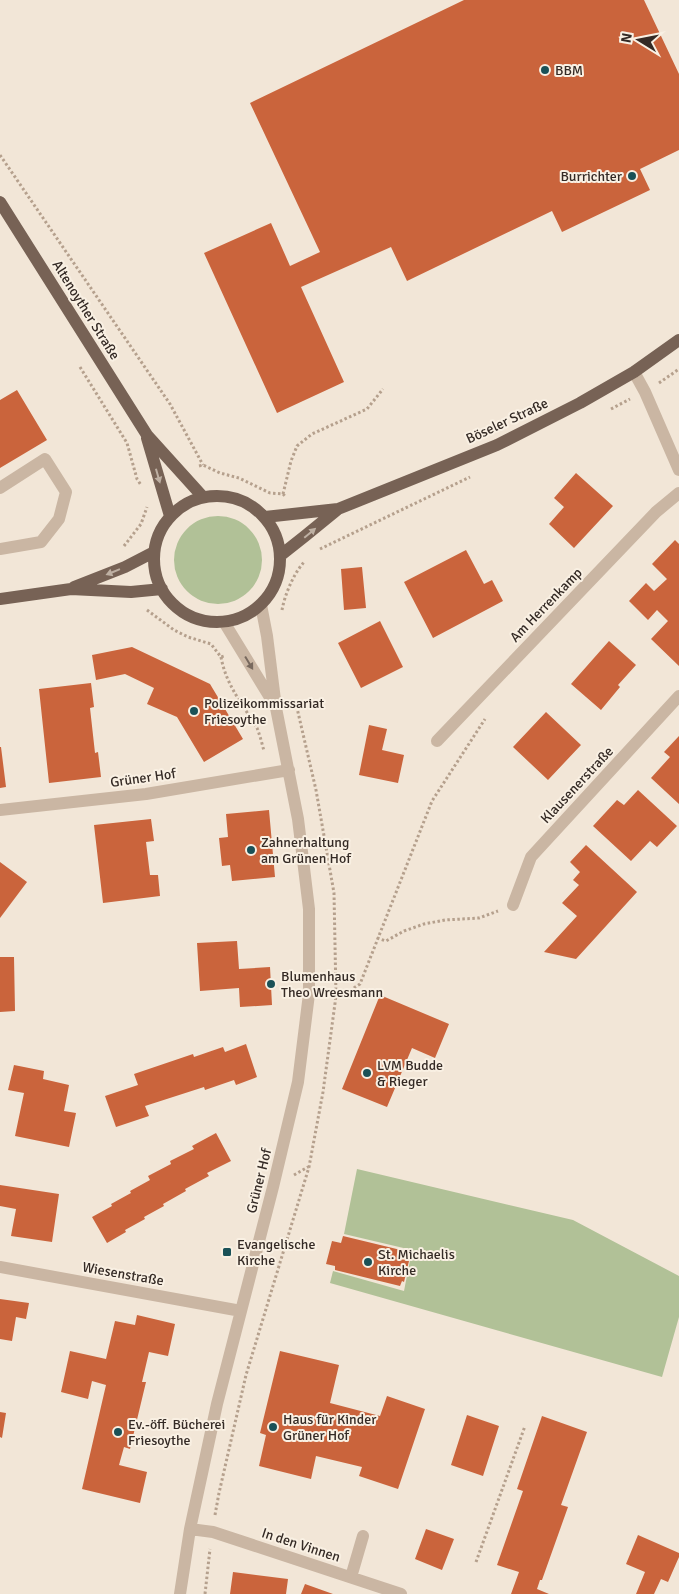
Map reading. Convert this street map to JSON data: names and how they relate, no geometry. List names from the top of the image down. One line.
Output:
{"streets":{"main road":["Altenoyther Straße","Böseler Straße"],"street":["Am Herrenkamp","Grüner Hof","Klausenerstraße","Wiesenstraße","In den Vinnen"]},"crossings":[["Altenoyther Straße","Böseler Straße"],["Altenoyther Straße","Grüner Hof"],["Böseler Straße","Grüner Hof"],["Grüner Hof","Wiesenstraße"],["Grüner Hof","In den Vinnen"]],"places":{"other":["BBM","Burrichter","Polizeikommissariat Friesoythe","Zahnerhaltung am Grünen Hof","Blumenhaus Theo Wreesmann","LVM Budde & Rieger","St. Michaelis Kirche","Haus für Kinder Grüner Hof","Ev.-öff. Bücherei Friesoythe"],"transit":["Evangelische Kirche"]},"north":"left"}
